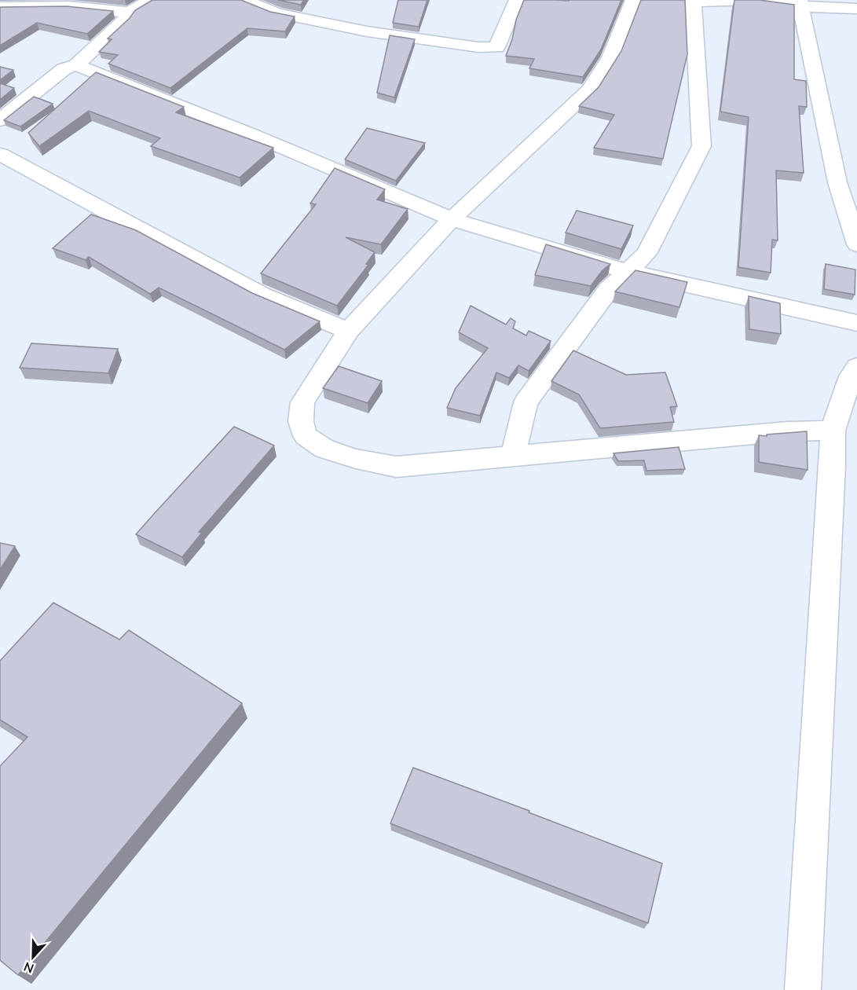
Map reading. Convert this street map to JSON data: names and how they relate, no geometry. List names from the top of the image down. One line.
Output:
{"north":"bottom"}
